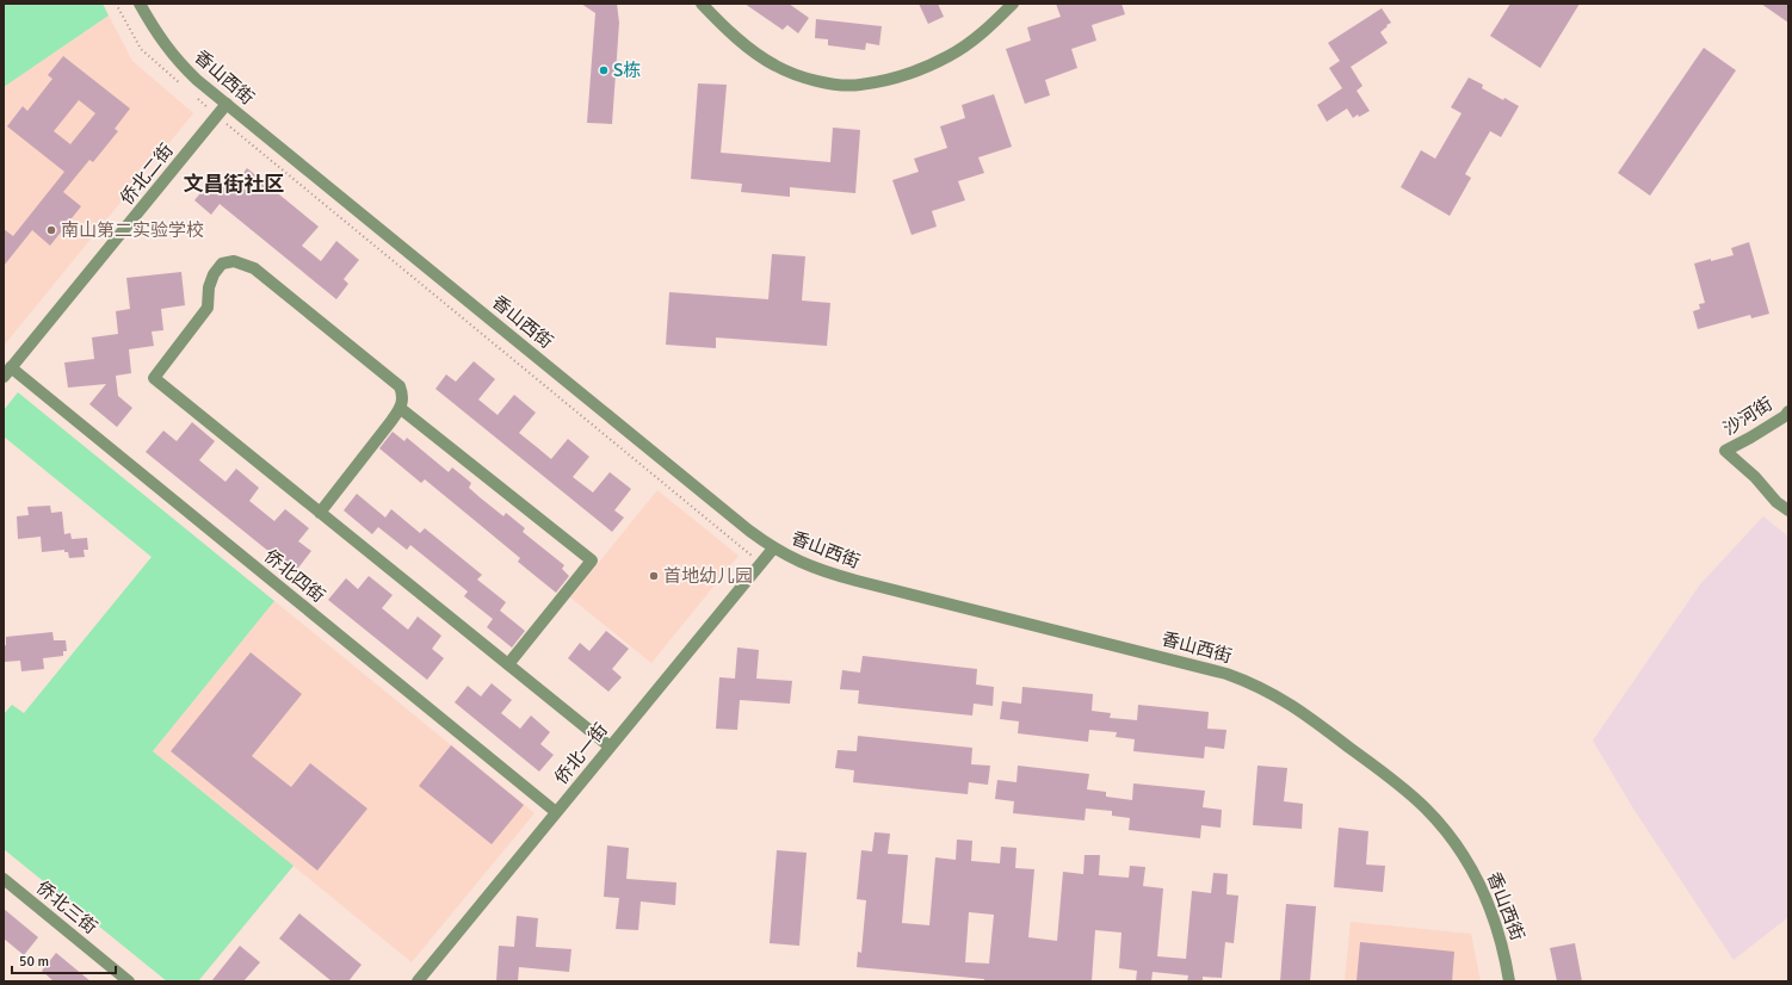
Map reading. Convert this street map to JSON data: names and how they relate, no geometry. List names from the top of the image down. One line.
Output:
{"streets":{"street":["香山西街","侨北二街","沙河街","侨北四街","侨北一街","侨北三街"]},"crossings":[["香山西街","侨北二街"],["香山西街","侨北一街"],["侨北二街","侨北四街"],["侨北四街","侨北一街"]],"districts":["文昌街社区"],"places":["S栋","南山第二实验学校","首地幼儿园"],"scale_bar":"50 m"}
